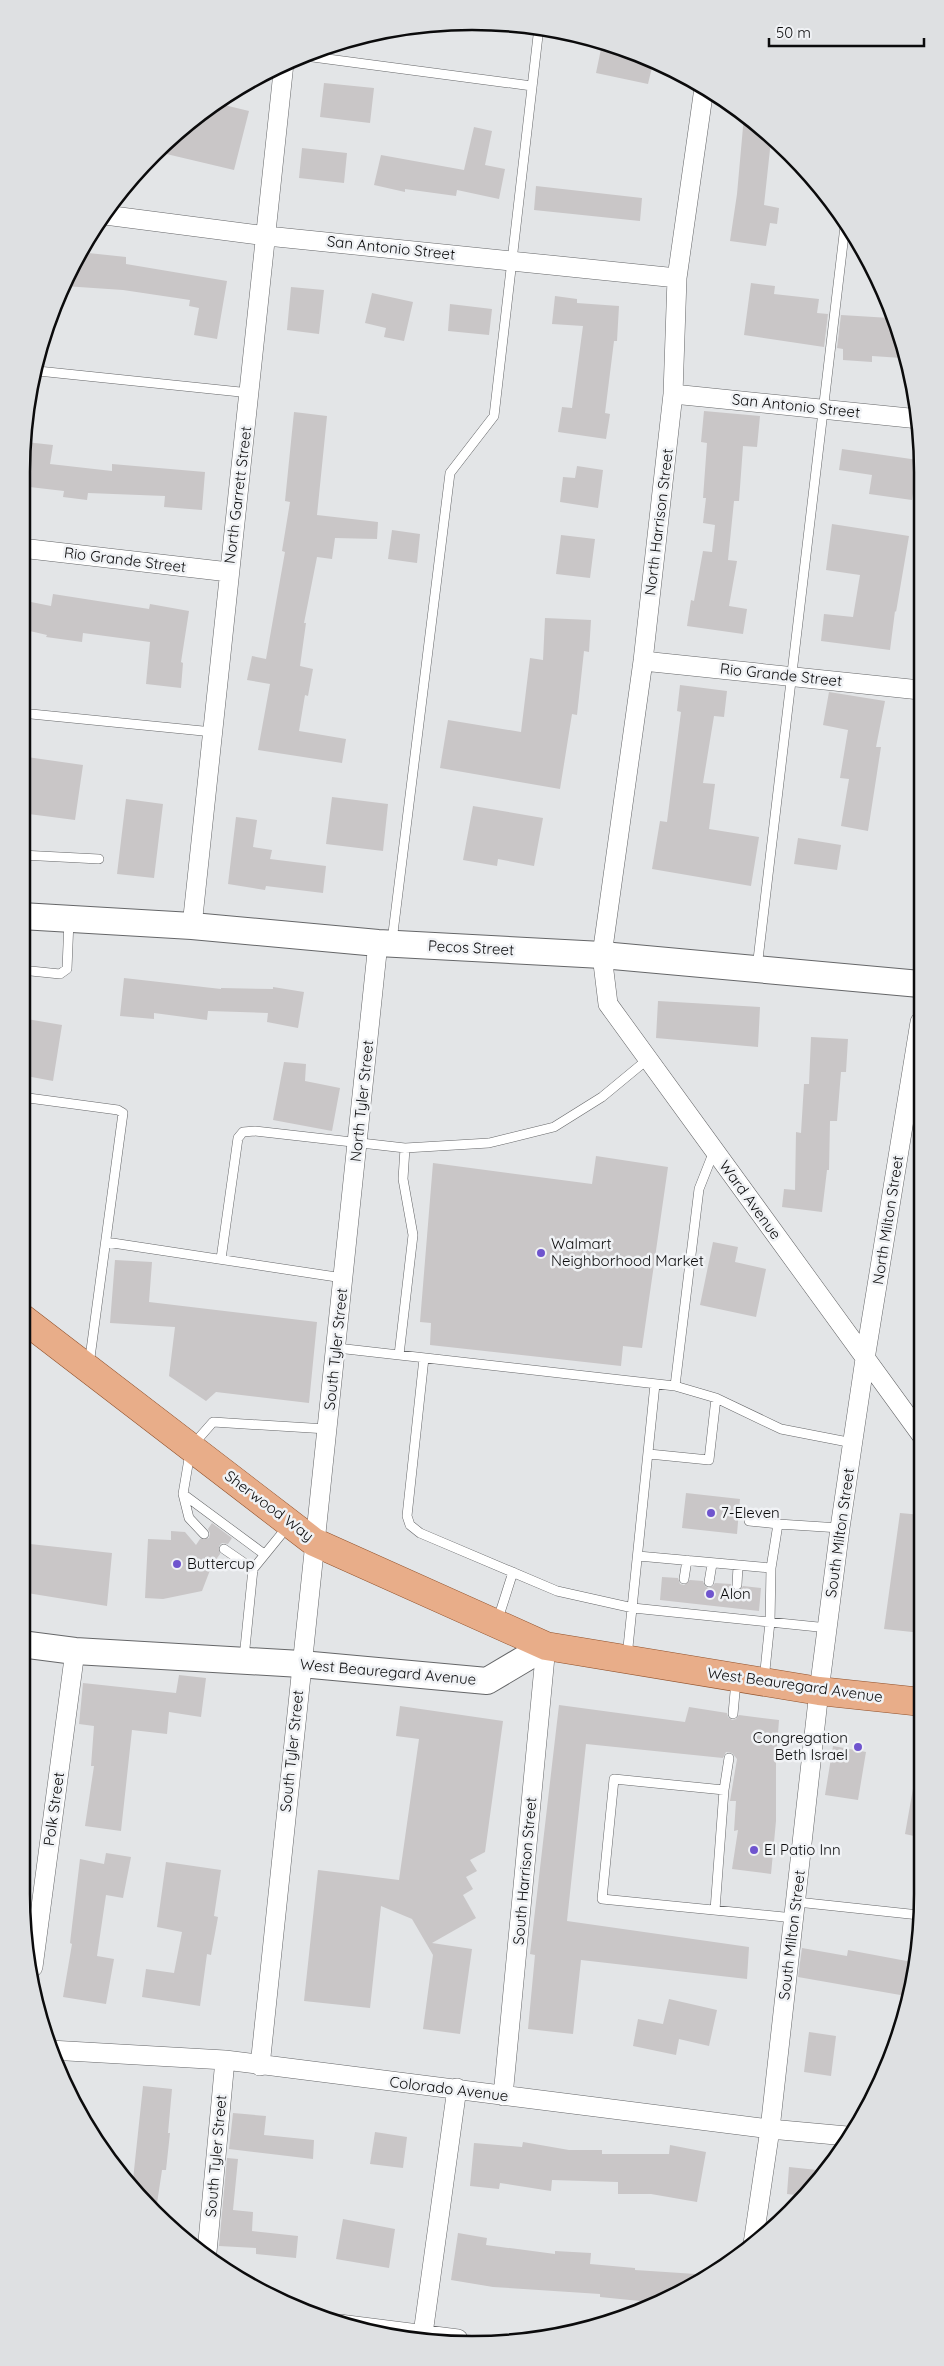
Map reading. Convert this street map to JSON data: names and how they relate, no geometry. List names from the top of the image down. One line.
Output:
{"streets":{"main road":["Sherwood Way","West Beauregard Avenue"],"street":["San Antonio Street","North Garrett Street","North Harrison Street","Rio Grande Street","Pecos Street","North Tyler Street","Ward Avenue","North Milton Street","South Tyler Street","South Milton Street","Polk Street","South Harrison Street","Colorado Avenue"]},"crossings":[["San Antonio Street","North Garrett Street"],["San Antonio Street","North Harrison Street"],["North Garrett Street","Rio Grande Street"],["North Garrett Street","Pecos Street"],["North Harrison Street","Rio Grande Street"],["North Harrison Street","Pecos Street"],["North Harrison Street","Ward Avenue"],["Pecos Street","North Tyler Street"],["Pecos Street","Ward Avenue"],["North Tyler Street","South Tyler Street"],["Ward Avenue","North Milton Street"],["Ward Avenue","South Milton Street"],["North Milton Street","South Milton Street"],["South Tyler Street","Sherwood Way"],["South Tyler Street","West Beauregard Avenue"],["South Tyler Street","Colorado Avenue"],["Sherwood Way","West Beauregard Avenue"],["Sherwood Way","South Harrison Street"],["South Milton Street","West Beauregard Avenue"],["South Milton Street","Colorado Avenue"],["West Beauregard Avenue","Polk Street"],["West Beauregard Avenue","South Harrison Street"],["South Harrison Street","Colorado Avenue"]],"places":["Walmart Neighborhood Market","7-Eleven","Buttercup","Alon","Congregation Beth Israel","El Patio Inn"],"scale_bar":"50 m"}
